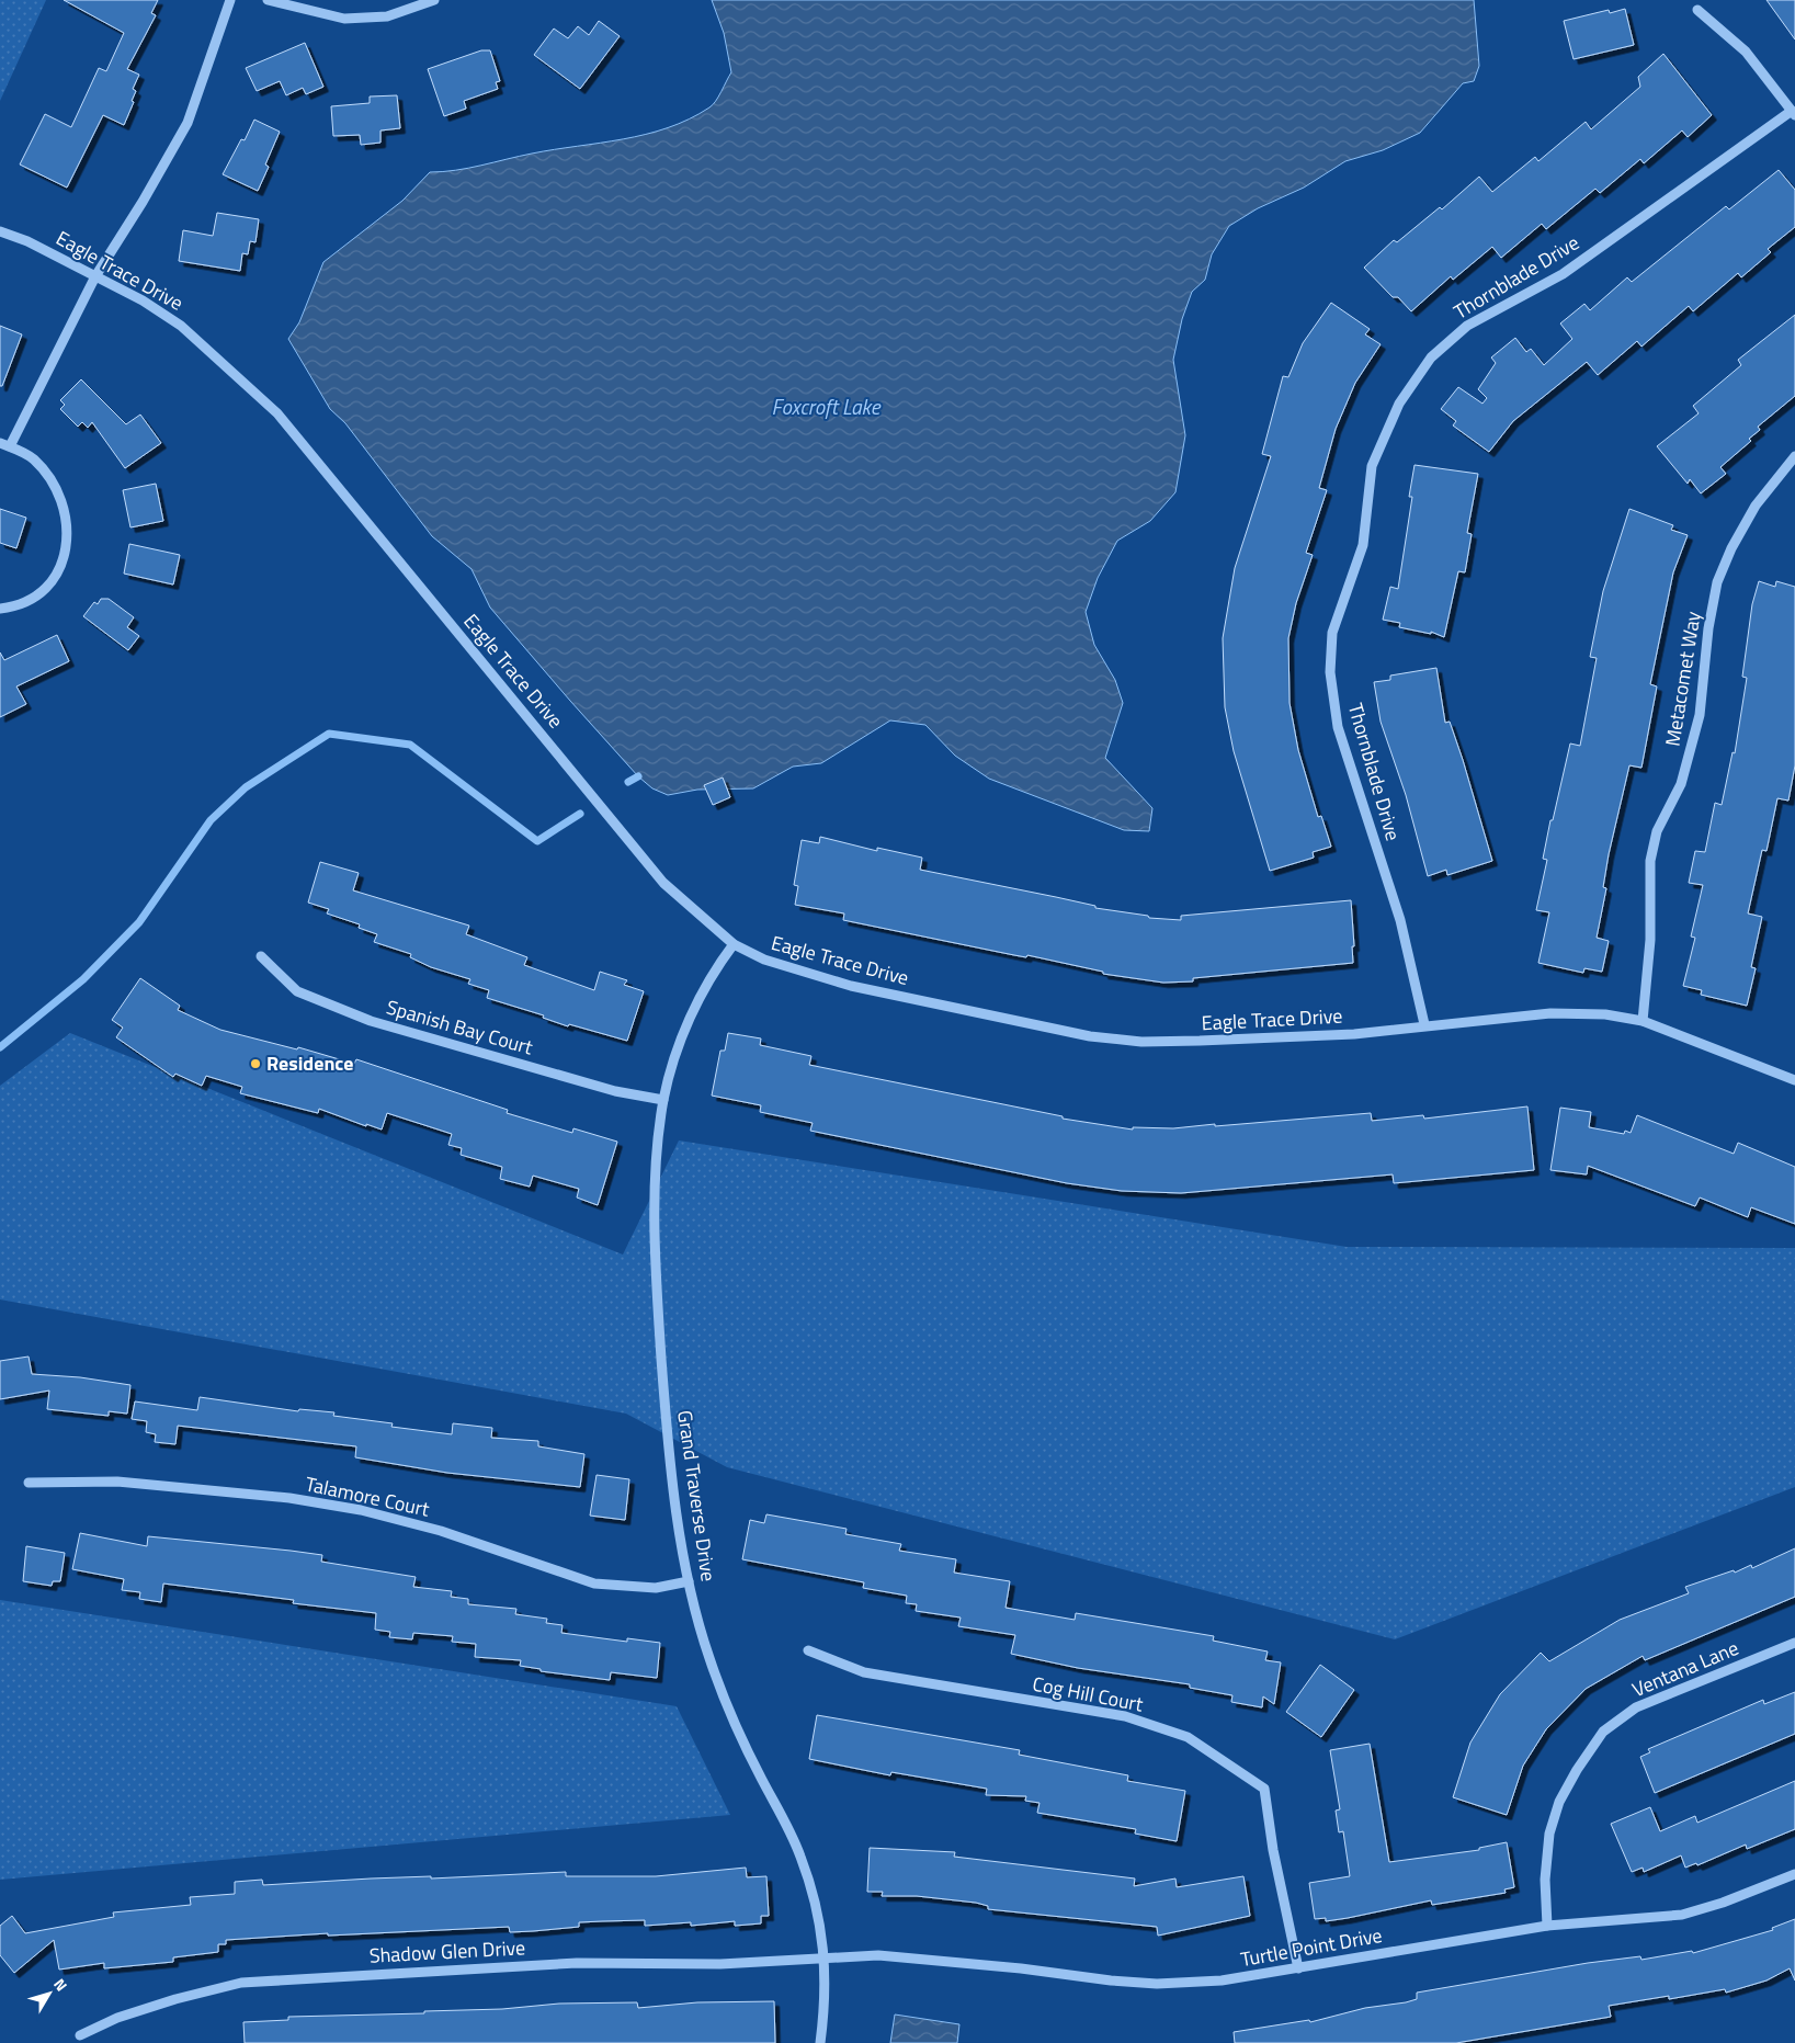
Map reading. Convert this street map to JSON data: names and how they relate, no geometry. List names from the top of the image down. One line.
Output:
{"streets":{"street":["Eagle Trace Drive","Thornblade Drive","Metacomet Way","Spanish Bay Court","Grand Traverse Drive","Talamore Court","Ventana Lane","Cog Hill Court","Turtle Point Drive","Shadow Glen Drive"]},"crossings":[["Eagle Trace Drive","Thornblade Drive"],["Eagle Trace Drive","Metacomet Way"],["Eagle Trace Drive","Grand Traverse Drive"],["Spanish Bay Court","Grand Traverse Drive"],["Grand Traverse Drive","Talamore Court"],["Grand Traverse Drive","Turtle Point Drive"],["Grand Traverse Drive","Shadow Glen Drive"],["Ventana Lane","Turtle Point Drive"],["Cog Hill Court","Turtle Point Drive"],["Turtle Point Drive","Shadow Glen Drive"]],"water":["Foxcroft Lake"],"places":["Residence"],"north":"top right"}
